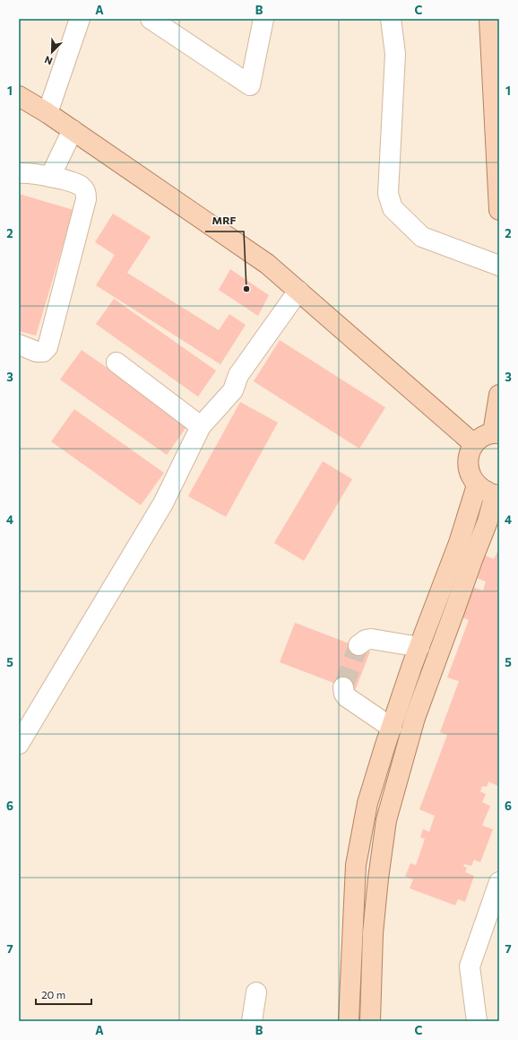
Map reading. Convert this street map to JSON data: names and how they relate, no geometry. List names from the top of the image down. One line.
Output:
{"places":["MRF"],"scale_bar":"20 m","north":"bottom left","grid":{"columns":["A","B","C"],"rows":["1","2","3","4","5","6","7"]}}
